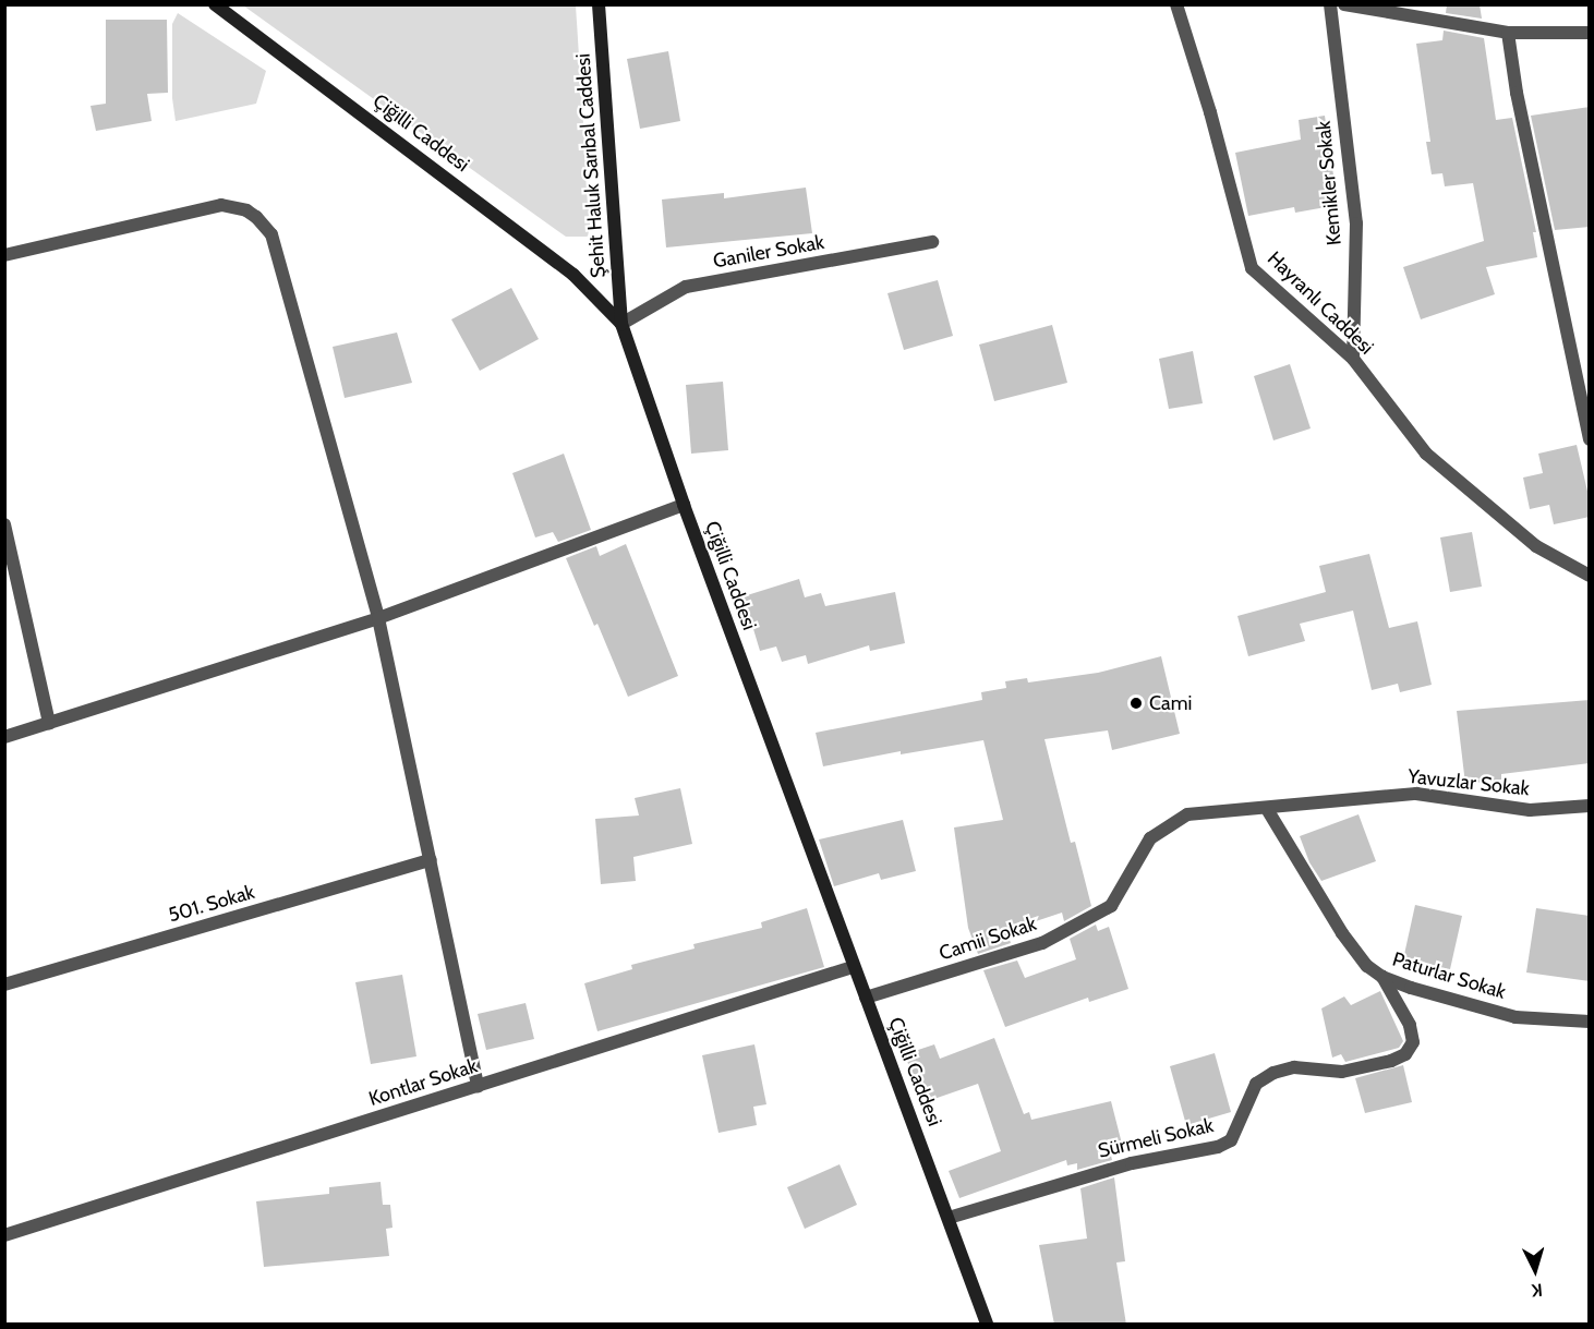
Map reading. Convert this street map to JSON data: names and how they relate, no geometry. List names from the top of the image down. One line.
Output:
{"streets":{"main road":["Çiğilli Caddesi","Şehit Haluk Sarıbal Caddesi"],"street":["Kemikler Sokak","Ganiler Sokak","Hayranlı Caddesi","Yavuzlar Sokak","501. Sokak","Camii Sokak","Paturlar Sokak","Kontlar Sokak","Sürmeli Sokak"]},"crossings":[["Çiğilli Caddesi","Şehit Haluk Sarıbal Caddesi"],["Çiğilli Caddesi","Ganiler Sokak"],["Çiğilli Caddesi","Camii Sokak"],["Çiğilli Caddesi","Kontlar Sokak"],["Çiğilli Caddesi","Sürmeli Sokak"],["Şehit Haluk Sarıbal Caddesi","Ganiler Sokak"],["Kemikler Sokak","Hayranlı Caddesi"],["Yavuzlar Sokak","Camii Sokak"],["Yavuzlar Sokak","Paturlar Sokak"],["Camii Sokak","Paturlar Sokak"],["Paturlar Sokak","Sürmeli Sokak"]],"places":["Cami"],"north":"bottom"}
